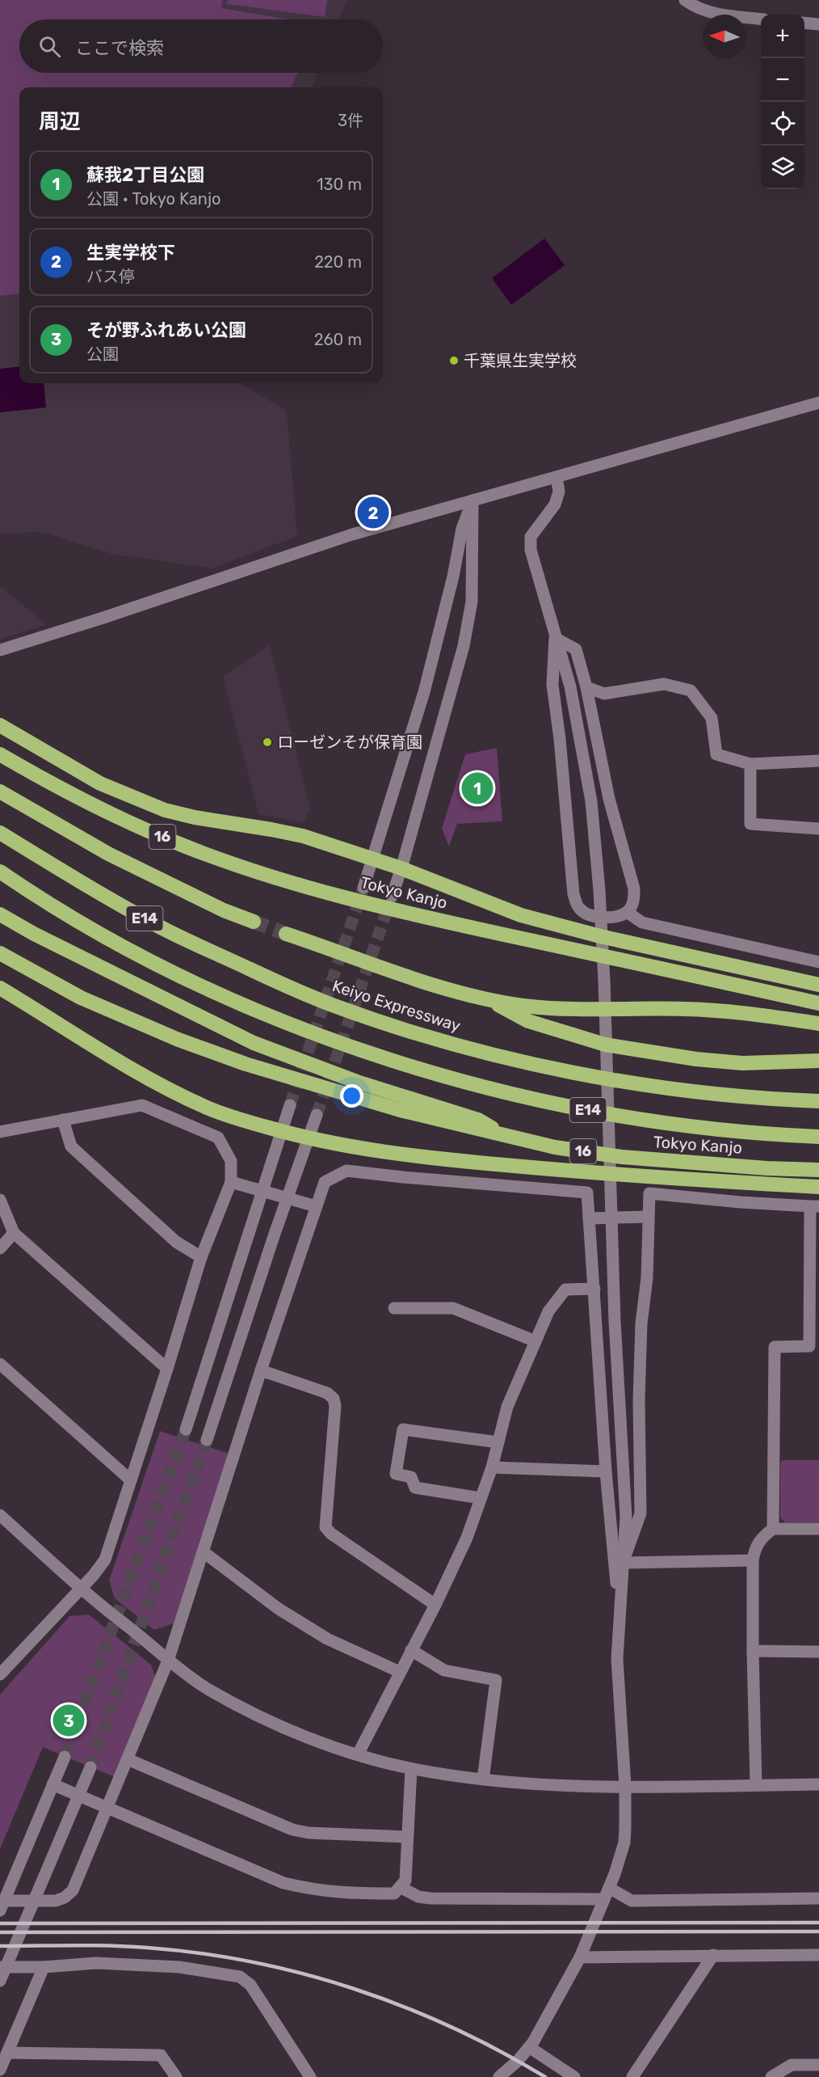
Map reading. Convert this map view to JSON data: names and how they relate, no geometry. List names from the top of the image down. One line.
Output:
{"streets":{"highway":["16","Tokyo Kanjo","E14","Keiyo Expressway"]},"places":["千葉県生実学校","ローゼンそが保育園"],"north":"left","page":{"map_buttons":["+","−"],"search":"ここで検索","heading":["周辺","3件"],"list":[{"mark":"1","name":"蘇我2丁目公園","note":"公園 · Tokyo Kanjo","value":"130 m"},{"mark":"2","name":"生実学校下","note":"バス停","value":"220 m"},{"mark":"3","name":"そが野ふれあい公園","note":"公園","value":"260 m"}],"pins":["2","1","3"]}}
